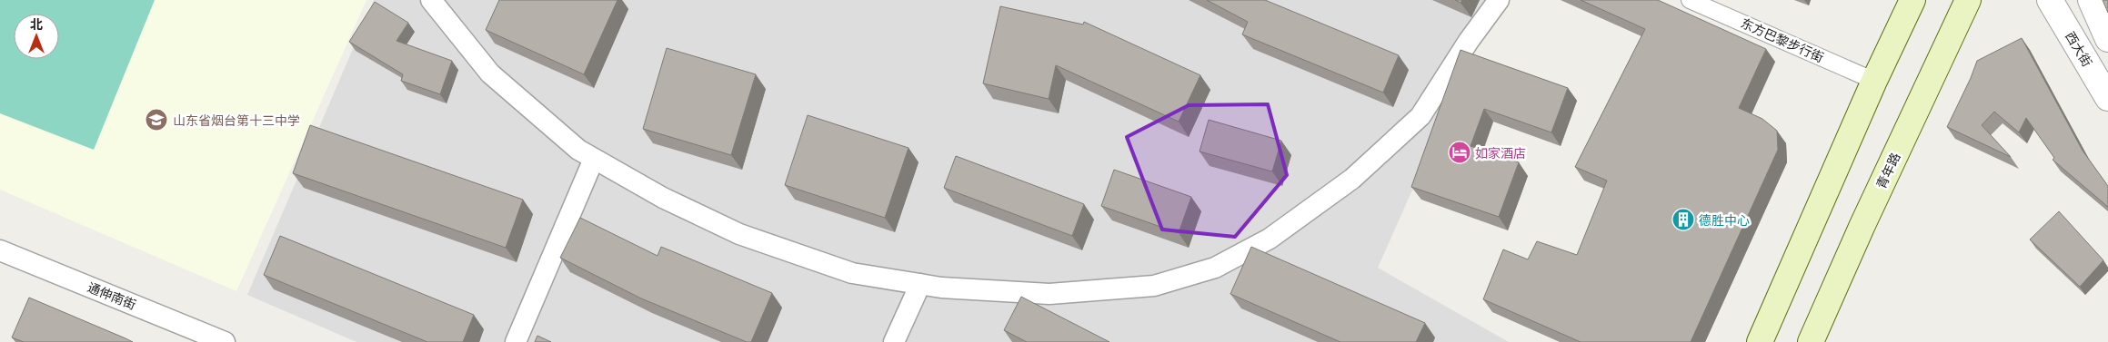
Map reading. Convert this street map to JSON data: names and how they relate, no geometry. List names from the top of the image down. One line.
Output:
{"streets":{"main road":["青年路"],"street":["东方巴黎步行街","西大街","通伸南街"]},"places":{"school or university":["山东省烟台第十三中学"],"hotel":["如家酒店"],"building":["德胜中心"]},"north":"top"}
